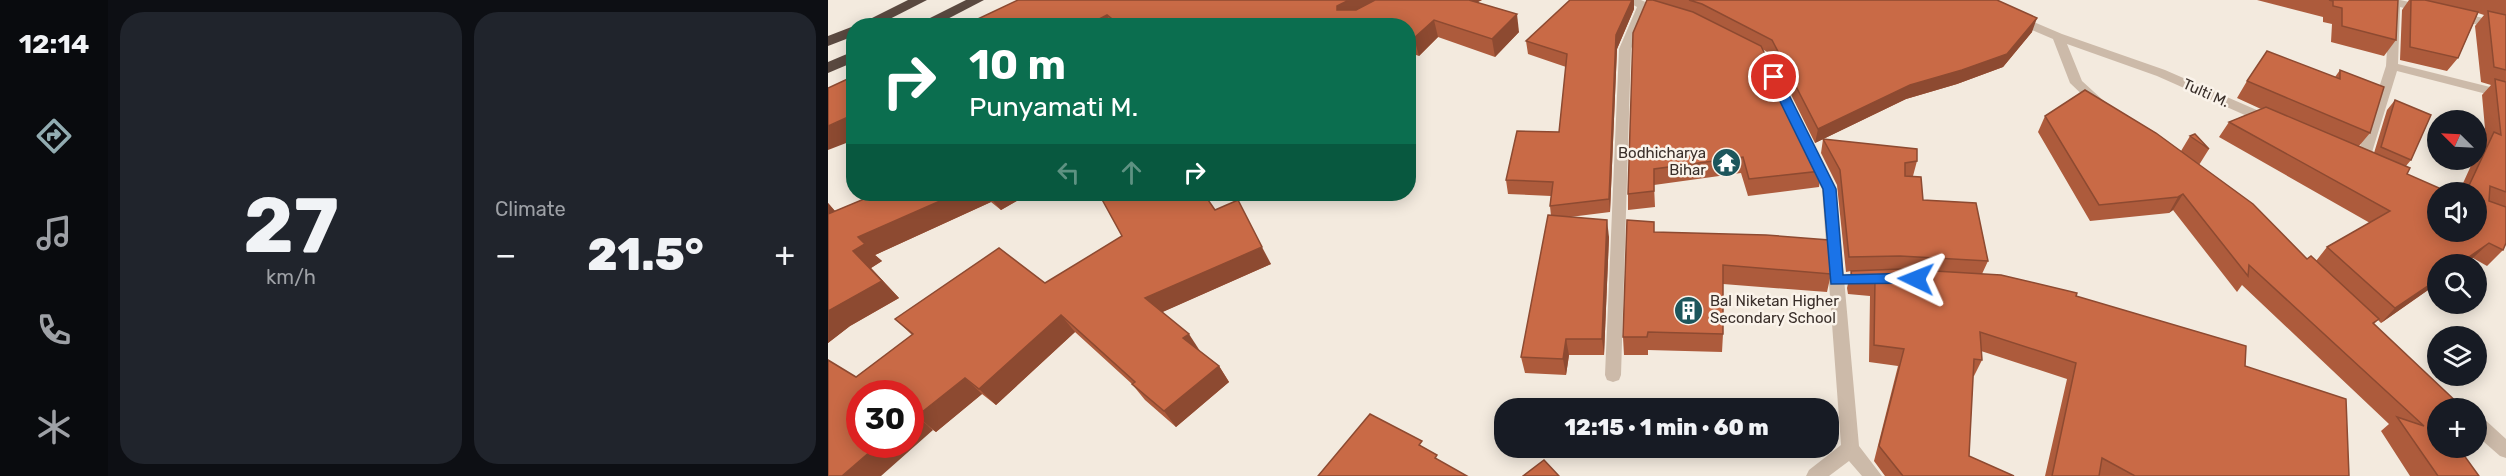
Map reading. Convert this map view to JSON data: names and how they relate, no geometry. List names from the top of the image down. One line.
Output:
{"streets":{"street":["Tulti M."]},"places":{"temple":["Bodhicharya Bihar"],"building":["Bal Niketan Higher Secondary School"]},"north":"top left","page":{"tabs":"12:14","tile":[["27","km/h"],"Climate"],"turn":["10 m","Punyamati M."],"map_buttons":"+","heat":["−","21.5°","+"],"limit":"30","trip":"12:15 · 1 min · 60 m"}}
